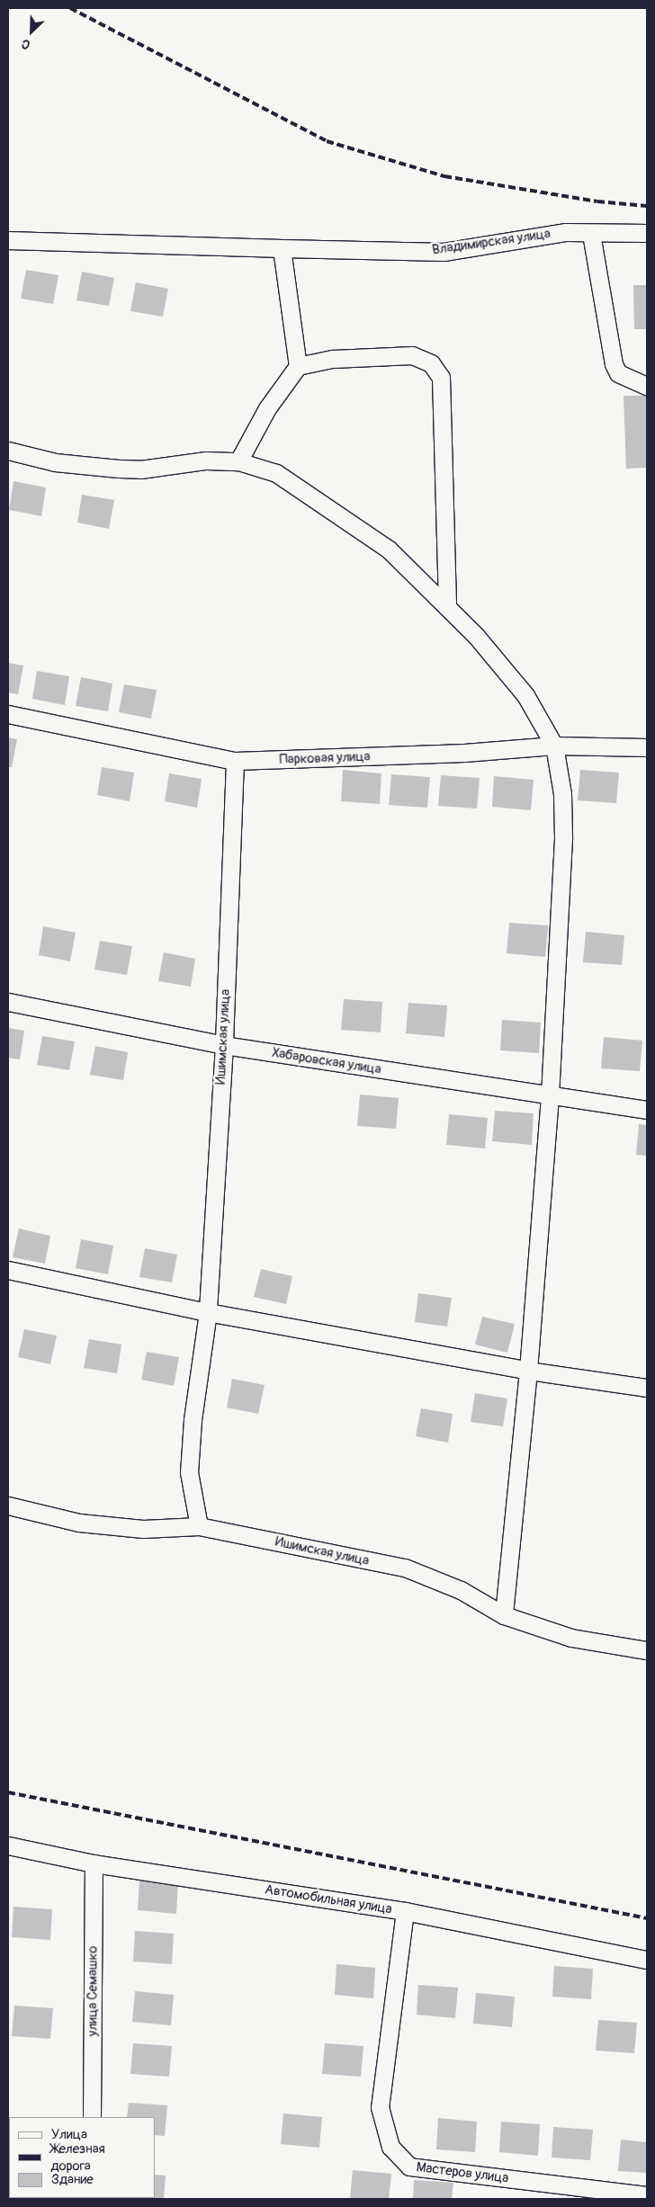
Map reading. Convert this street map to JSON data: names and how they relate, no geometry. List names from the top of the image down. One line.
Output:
{"streets":{"street":["Владимирская улица","Парковая улица","Ишимская улица","Хабаровская улица","Автомобильная улица","улица Семашко","Мастеров улица"]},"crossings":[["Парковая улица","Ишимская улица"],["Ишимская улица","Хабаровская улица"],["Автомобильная улица","улица Семашко"],["Автомобильная улица","Мастеров улица"]],"legend":["Улица","Железная дорога","Здание"],"north":"bottom left"}
